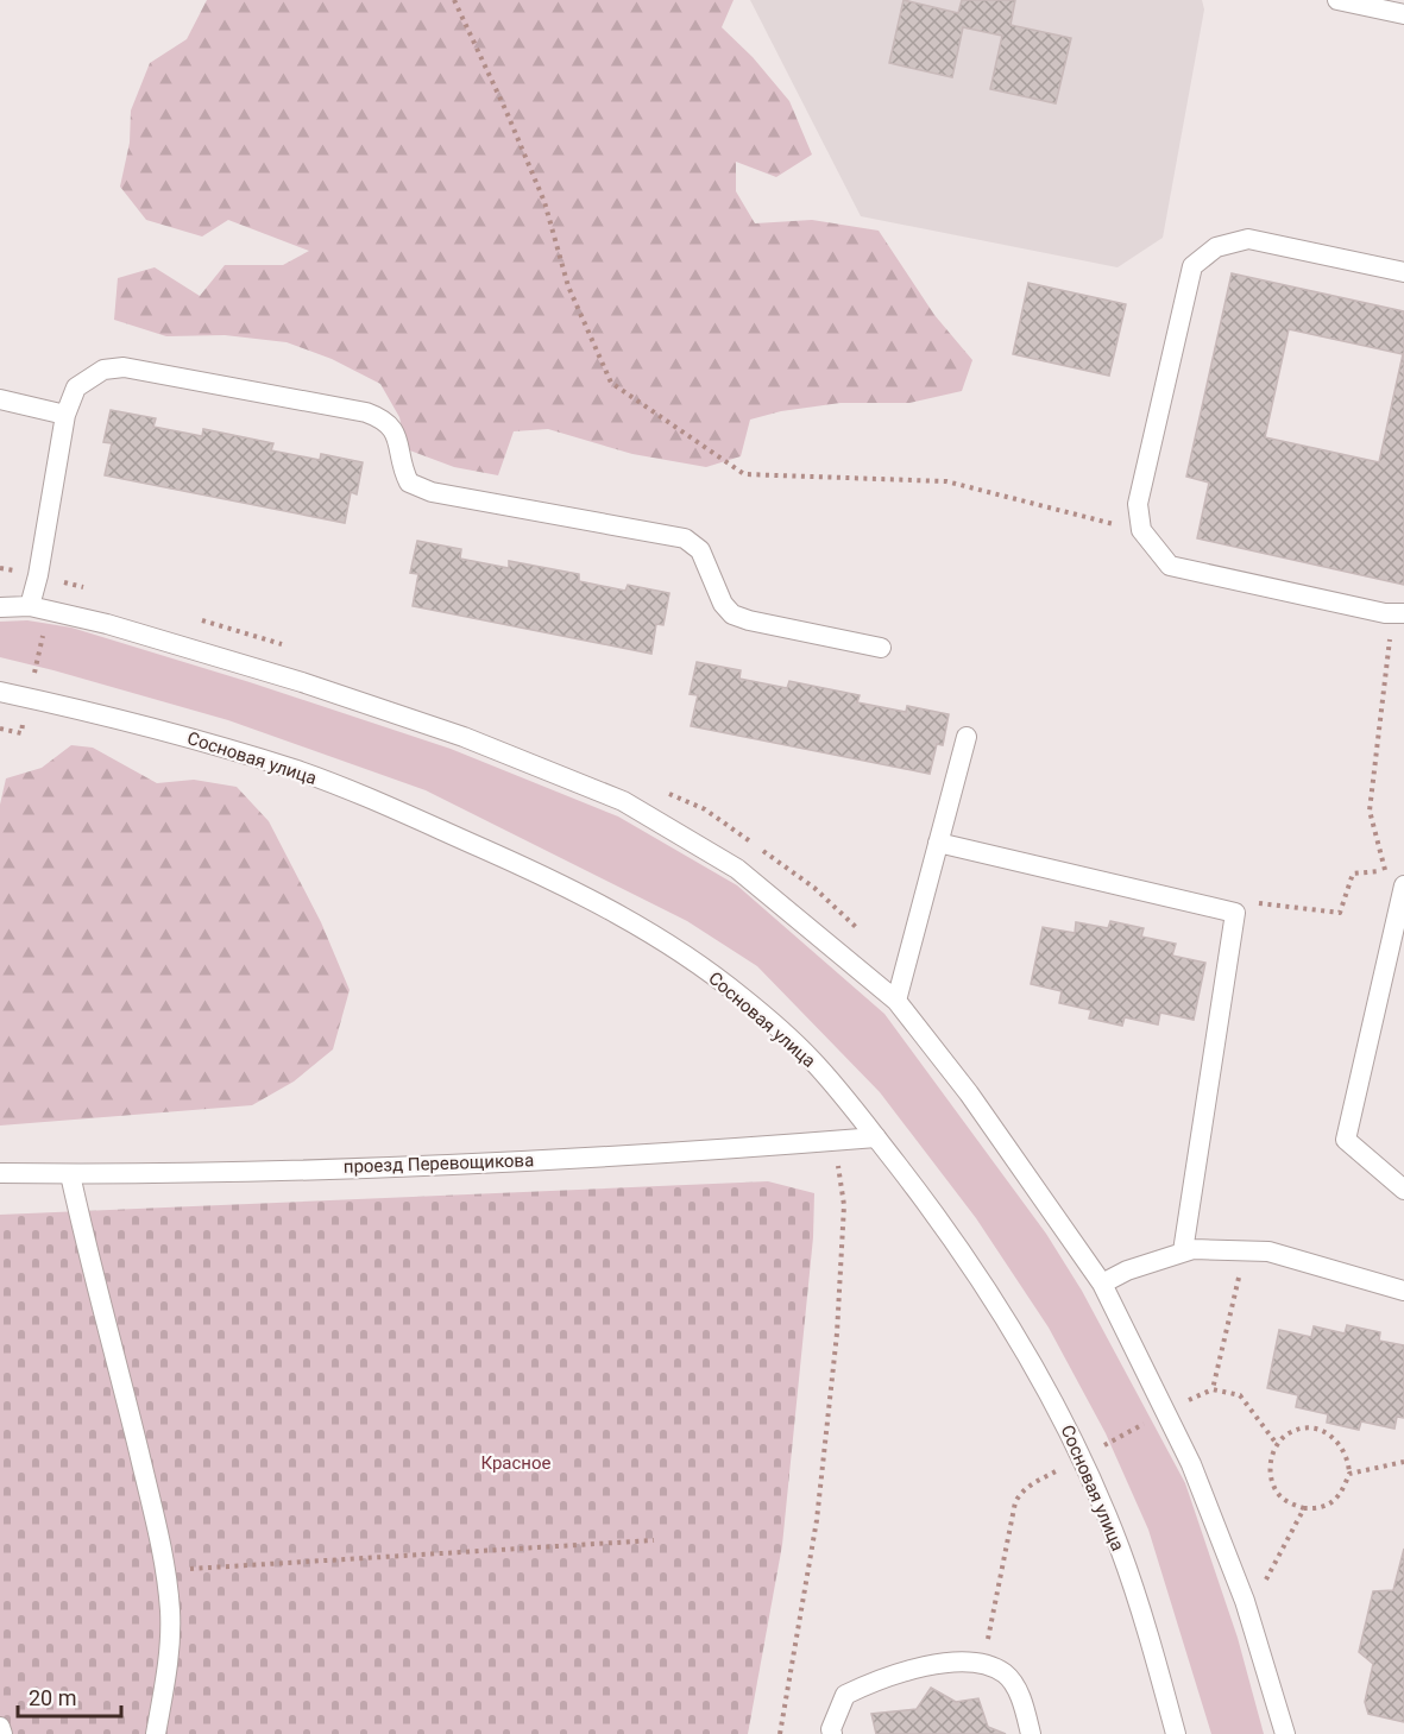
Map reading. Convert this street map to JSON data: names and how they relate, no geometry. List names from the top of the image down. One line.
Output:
{"streets":{"street":["Сосновая улица","проезд Перевощикова"]},"crossings":[["Сосновая улица","проезд Перевощикова"]],"parks":["Красное"],"scale_bar":"20 m"}
